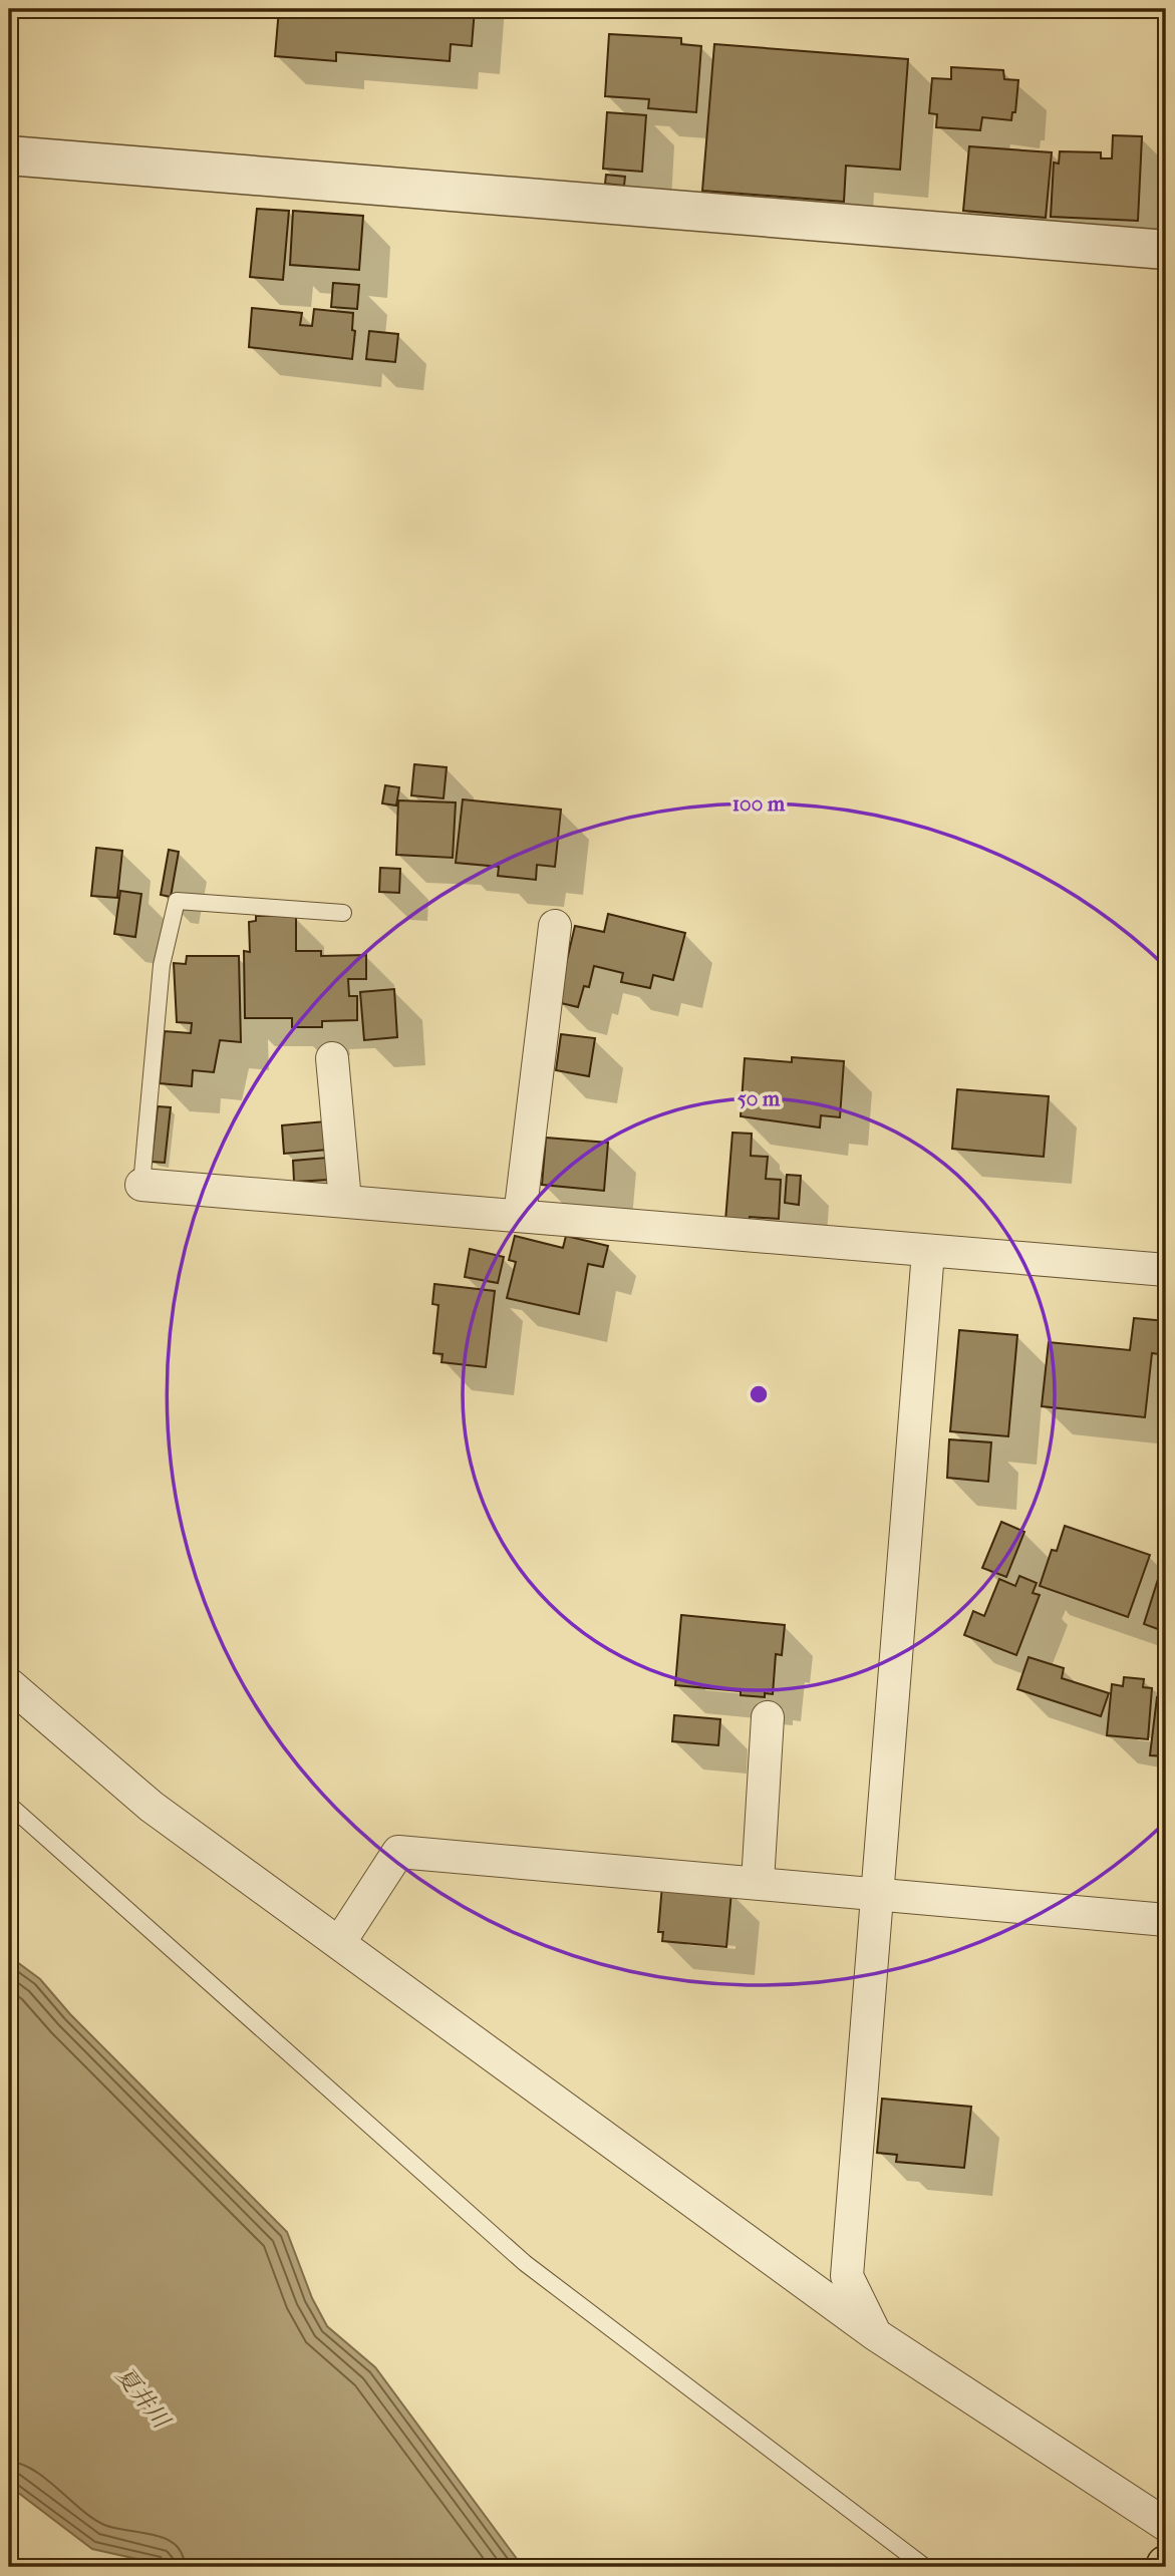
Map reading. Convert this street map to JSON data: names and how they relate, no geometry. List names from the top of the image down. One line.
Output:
{"water":["夏井川"],"rings":["100 m","50 m"]}
